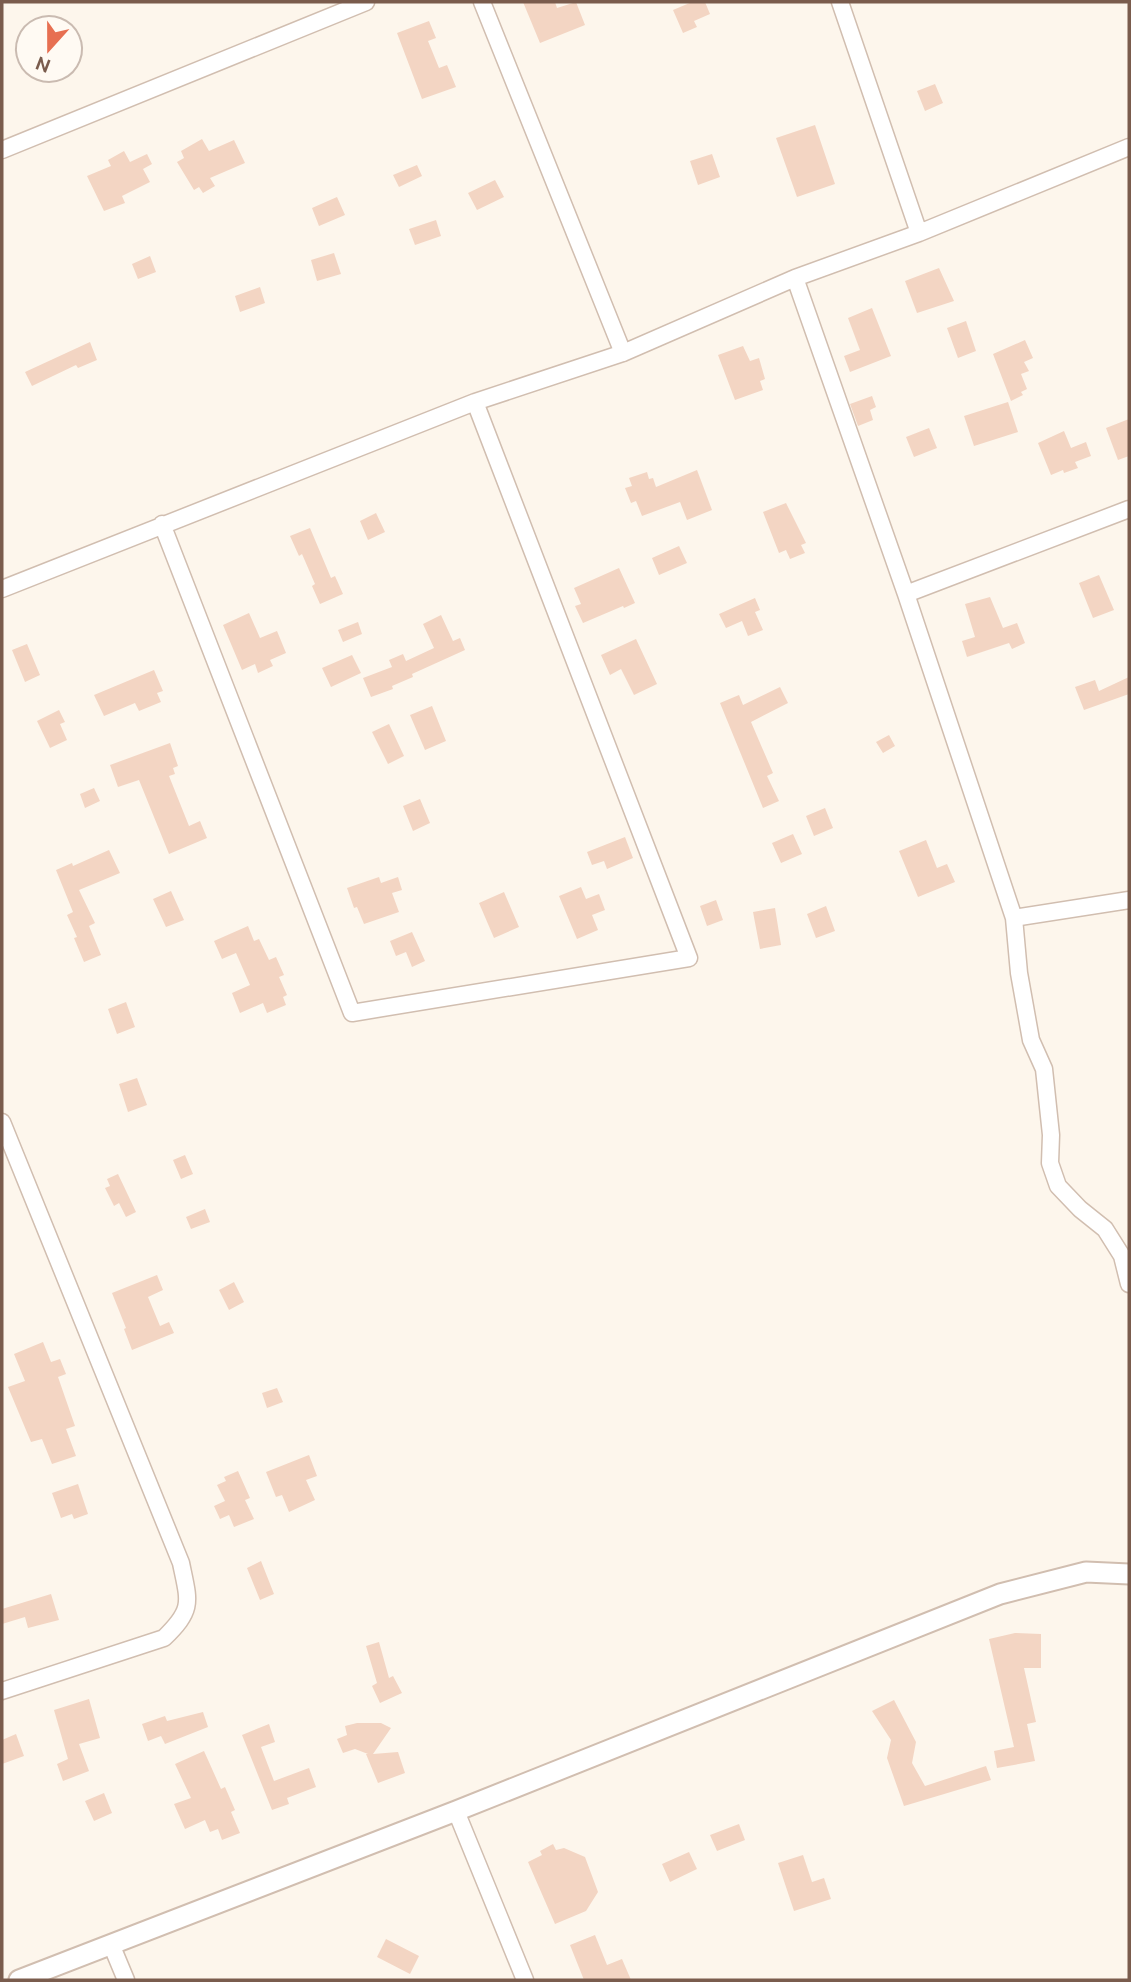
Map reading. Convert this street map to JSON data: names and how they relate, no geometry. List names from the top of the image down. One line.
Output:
{"north":"bottom"}
